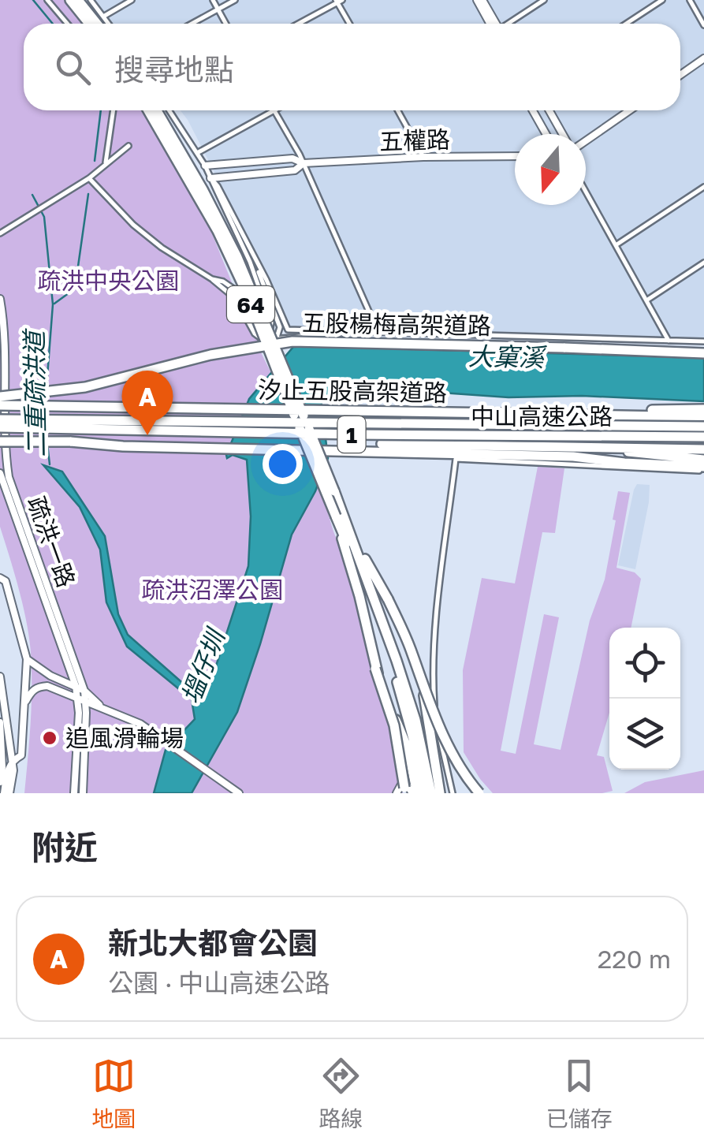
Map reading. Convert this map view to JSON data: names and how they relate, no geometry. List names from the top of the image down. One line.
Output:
{"streets":{"highway":["64","五股楊梅高架道路","汐止五股高架道路","中山高速公路","1"],"street":["五權路","疏洪一路"]},"water":["大窠溪","二重疏洪道","塭仔圳"],"parks":["疏洪中央公園","疏洪沼澤公園"],"places":["追風滑輪場"],"north":"bottom","page":{"search":"搜尋地點","pins":"A","heading":"附近","list":[{"mark":"A","name":"新北大都會公園","note":"公園 · 中山高速公路","value":"220 m"}],"nav":["地圖","路線","已儲存"]}}
